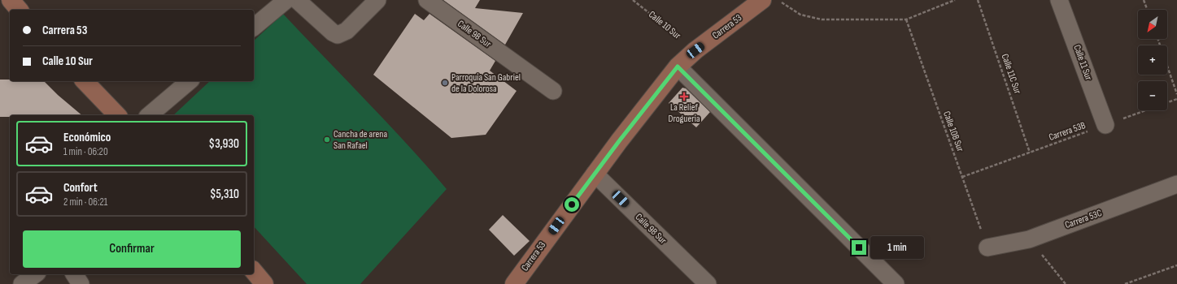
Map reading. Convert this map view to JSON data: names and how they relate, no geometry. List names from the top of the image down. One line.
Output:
{"streets":{"street":["Carrera 53","Calle 9B Sur","Calle 11 Sur","Carrera 53C"],"path":["Calle 10 Sur","Calle 11C Sur","Calle 10B Sur","Carrera 53B"]},"crossings":[["Calle 10 Sur","Carrera 53"],["Carrera 53","Calle 9B Sur"],["Calle 11 Sur","Carrera 53B"],["Calle 11C Sur","Carrera 53B"],["Calle 10B Sur","Carrera 53B"],["Calle 10B Sur","Carrera 53C"]],"places":{"other":["Parroquia San Gabriel de la Dolorosa","Cancha de arena San Rafael"],"health":["La Relief Drogueria"]},"north":"bottom left","page":{"map_buttons":["+","−"],"banner":["Carrera 53","Calle 10 Sur"],"list":[{"name":"Económico","note":"1 min · 06:20","value":"$3,930"},{"name":"Confort","note":"2 min · 06:21","value":"$5,310"}],"buttons":"Confirmar","bubble":"1 min"}}
